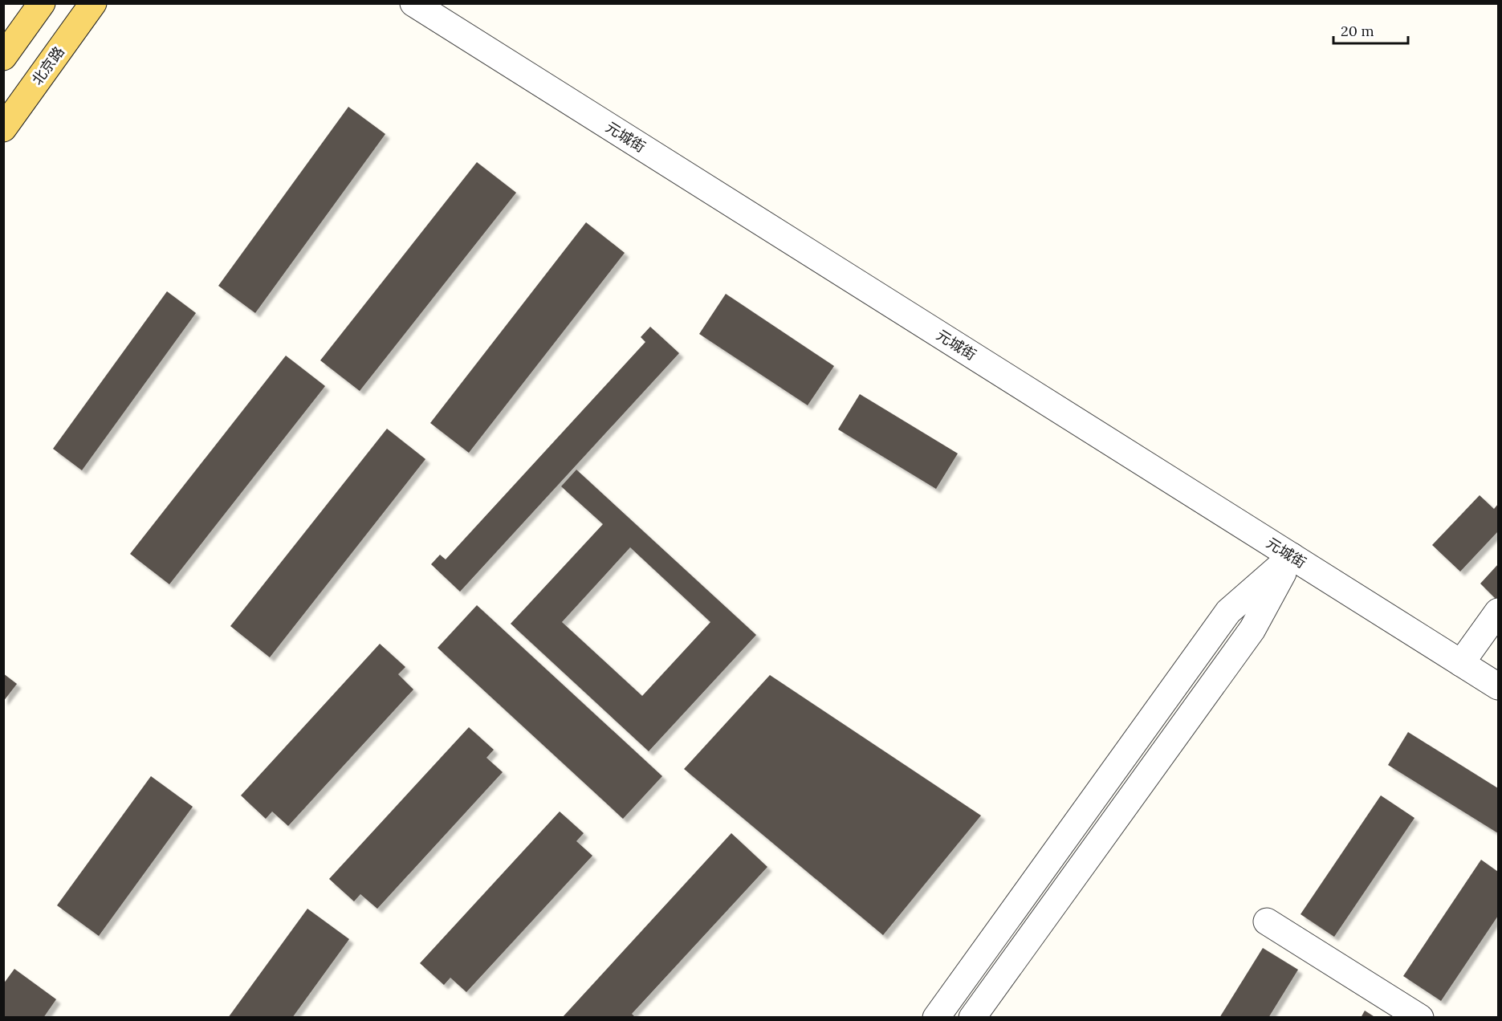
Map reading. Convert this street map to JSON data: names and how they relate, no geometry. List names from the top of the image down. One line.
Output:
{"streets":{"main road":["北京路"],"street":["元城街"]},"scale_bar":"20 m"}
